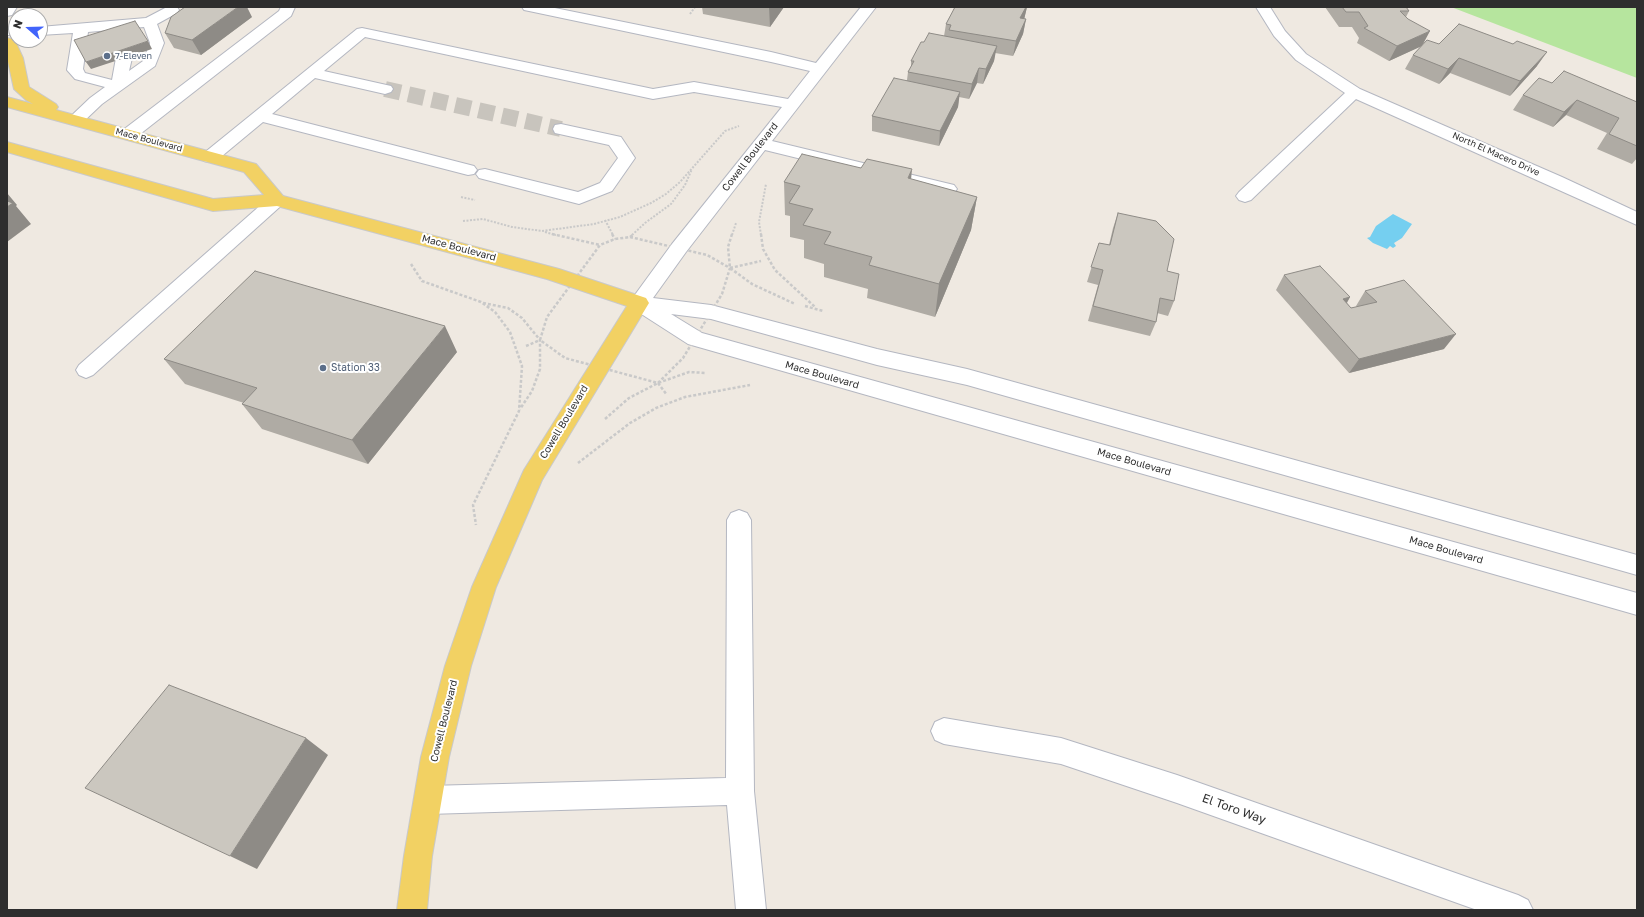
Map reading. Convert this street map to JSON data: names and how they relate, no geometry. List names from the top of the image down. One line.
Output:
{"streets":{"main road":["Mace Boulevard","Cowell Boulevard"],"street":["North El Macero Drive","El Toro Way"]},"crossings":[["Mace Boulevard","Cowell Boulevard"]],"places":["7-Eleven","Station 33"],"north":"left"}
